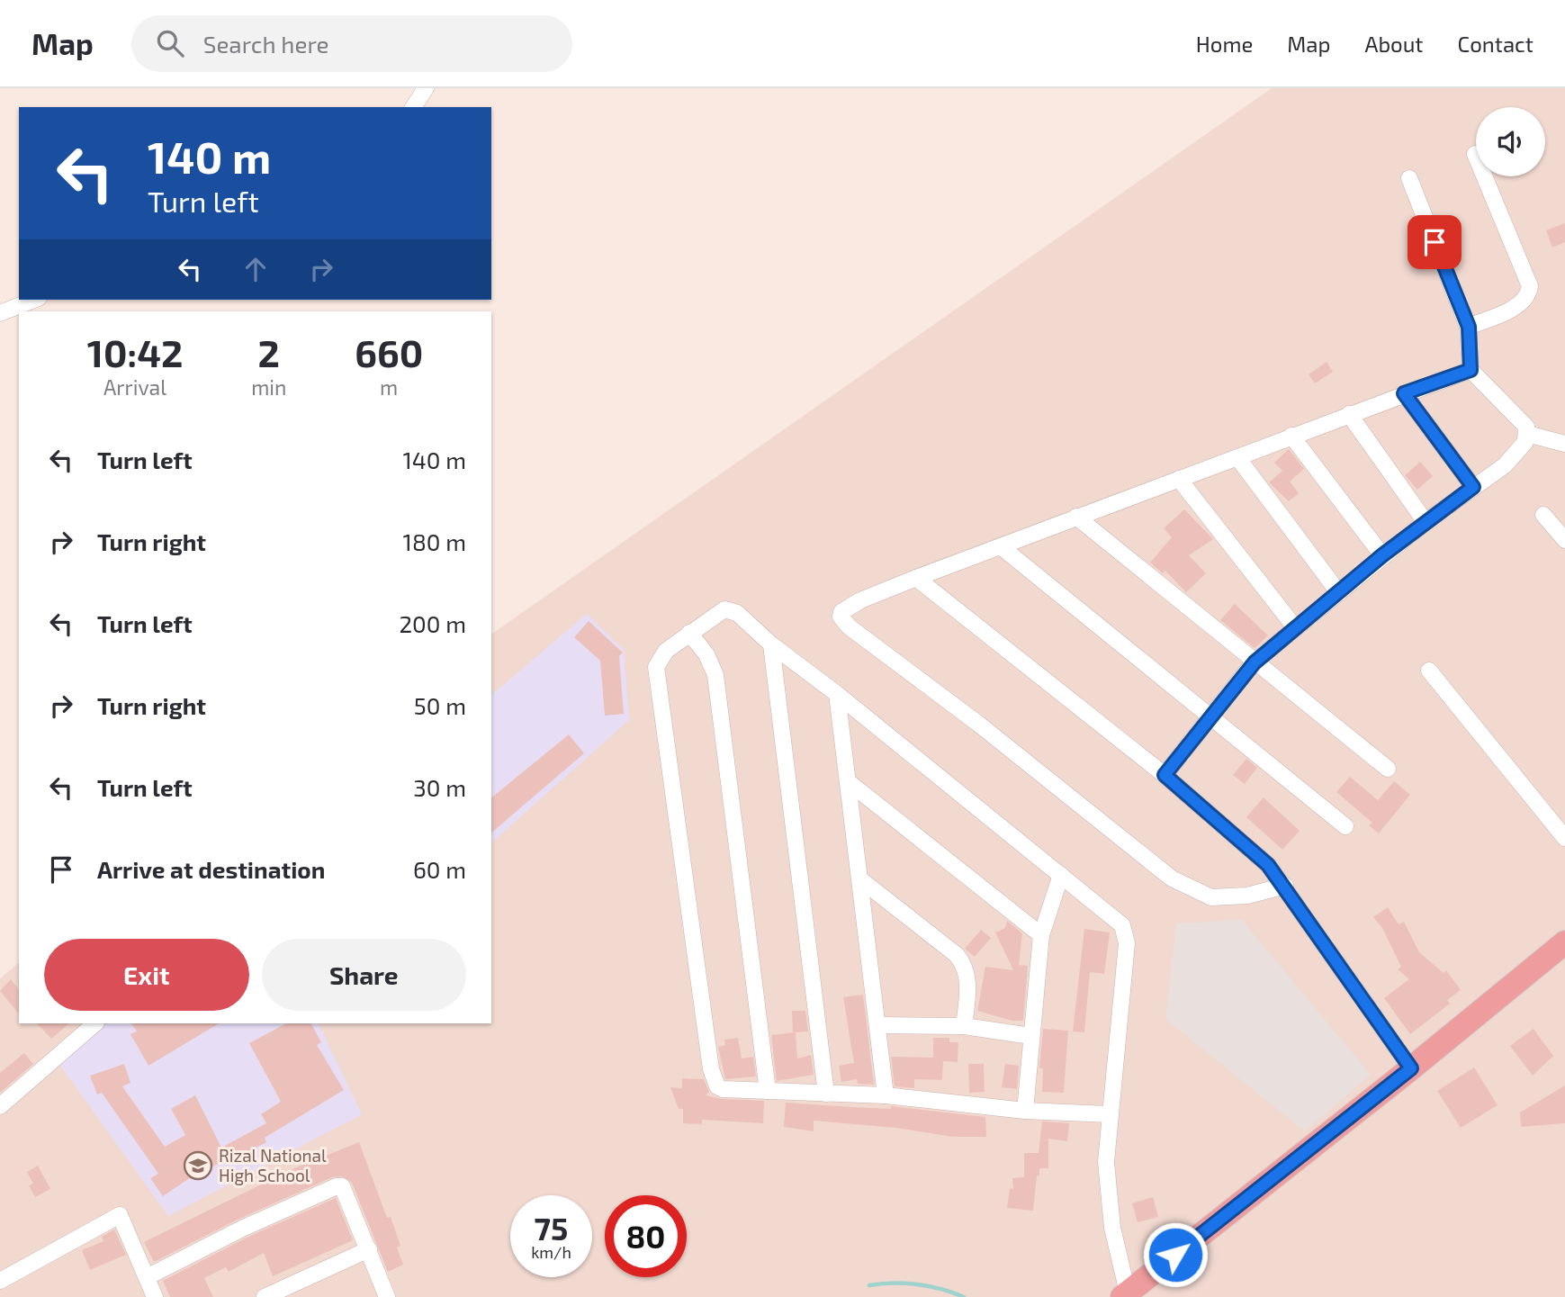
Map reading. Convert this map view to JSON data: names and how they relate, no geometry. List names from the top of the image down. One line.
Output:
{"places":{"school or university":["Rizal National High School"]},"page":{"header":"Map","search":"Search here","nav":["Home","Map","About","Contact"],"turn":["140 m","Turn left"],"eta":["10:42","Arrival","2","min","660","m"],"list":[{"name":"Turn left","value":"140 m"},{"name":"Turn right","value":"180 m"},{"name":"Turn left","value":"200 m"},{"name":"Turn right","value":"50 m"},{"name":"Turn left","value":"30 m"},{"name":"Arrive at destination","value":"60 m"}],"buttons":["Exit","Share"],"speed":"75 km/h","limit":"80"}}
